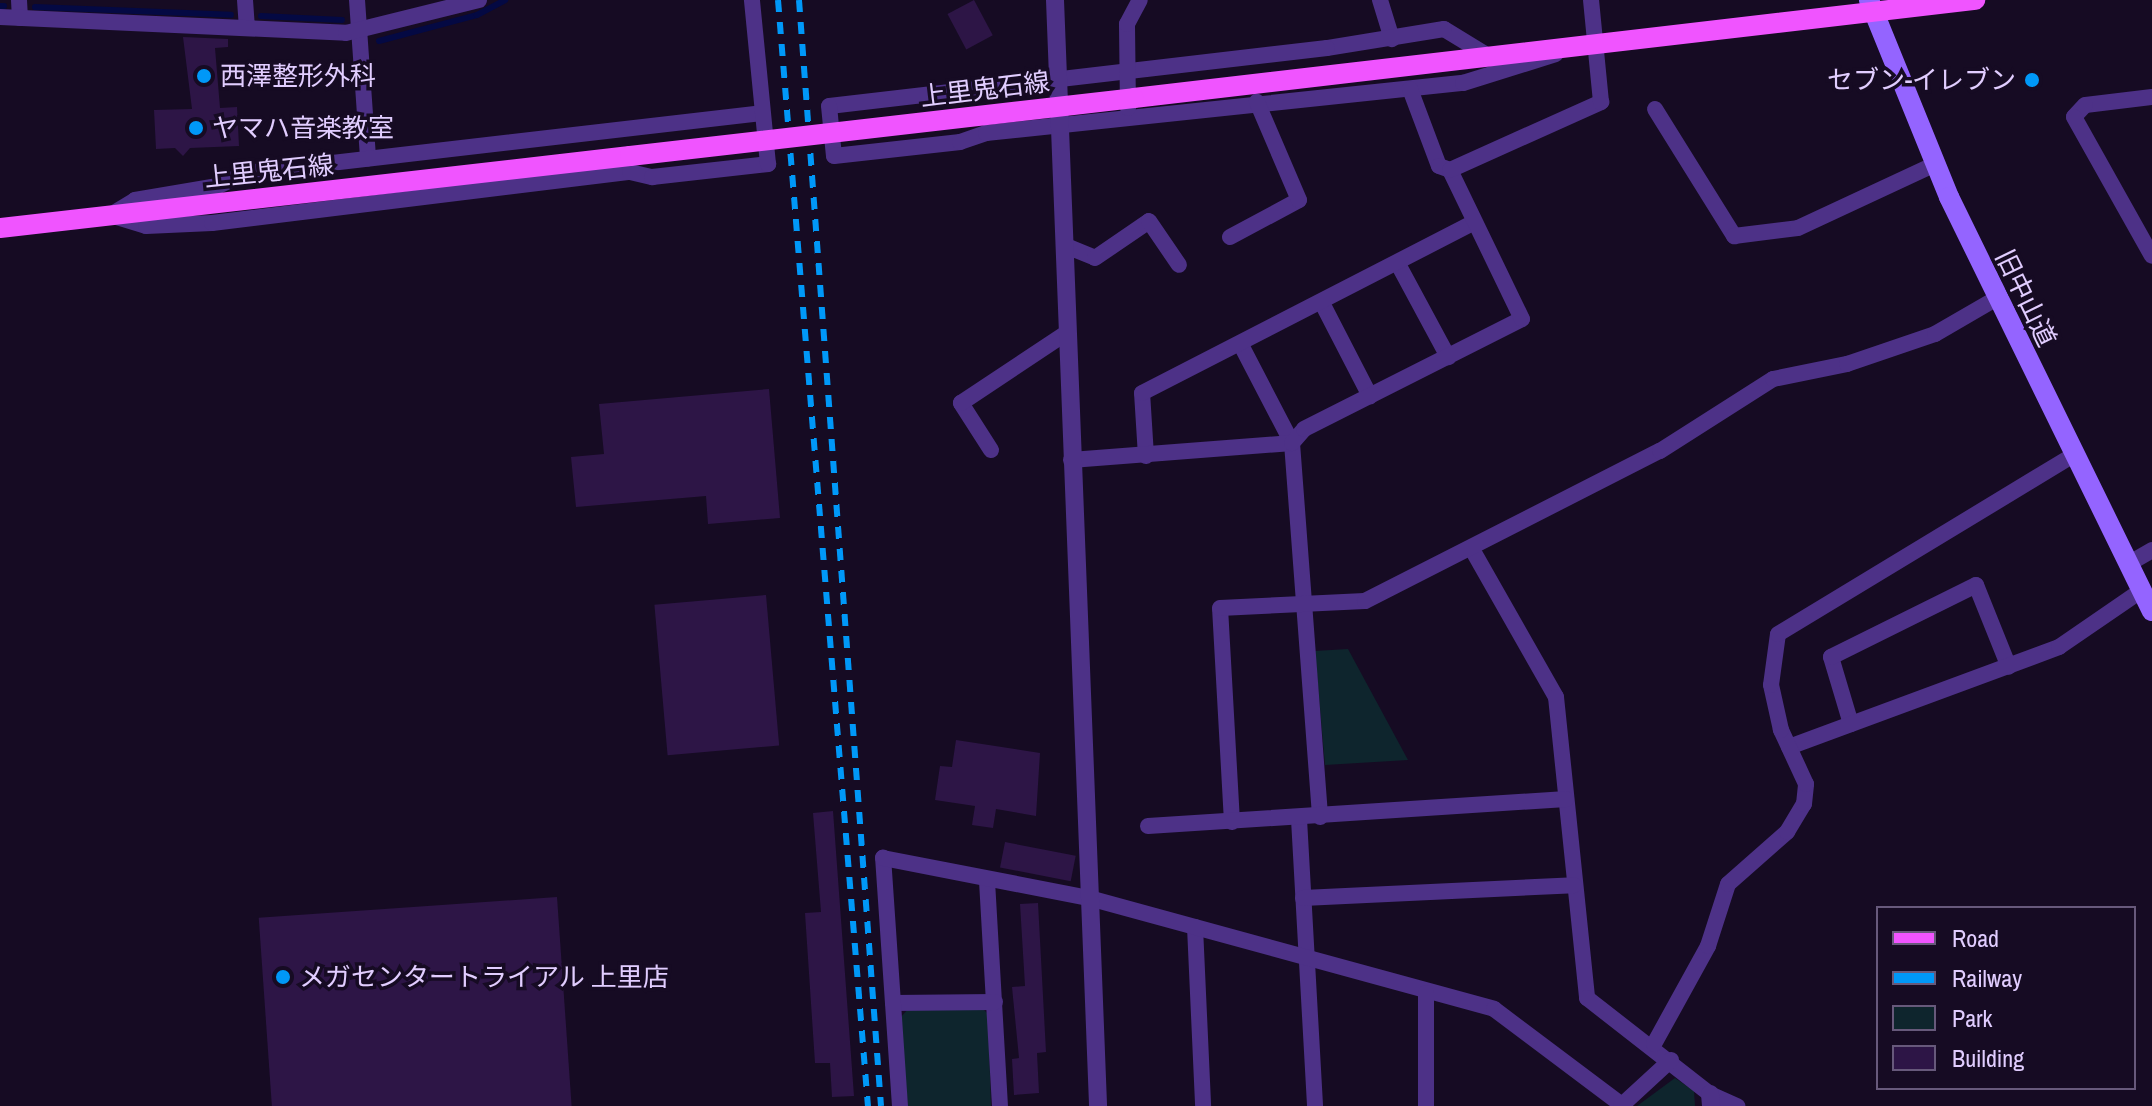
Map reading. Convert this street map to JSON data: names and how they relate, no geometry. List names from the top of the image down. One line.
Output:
{"streets":{"main road":["上里鬼石線","旧中山道"]},"crossings":[["上里鬼石線","旧中山道"]],"places":["西澤整形外科","セブン-イレブン","ヤマハ音楽教室","メガセンタートライアル 上里店"],"legend":["Road","Railway","Park","Building"]}
